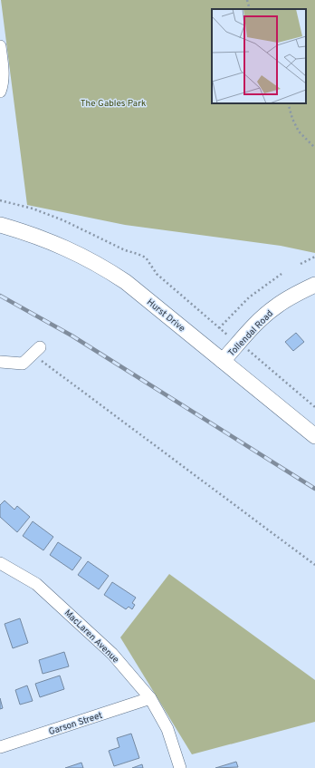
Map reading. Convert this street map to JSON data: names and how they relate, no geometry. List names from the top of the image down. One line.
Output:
{"streets":{"street":["Hurst Drive","Tollendal Road","MacLaren Avenue","Garson Street"]},"crossings":[["Hurst Drive","Tollendal Road"],["MacLaren Avenue","Garson Street"]],"parks":["The Gables Park"]}
